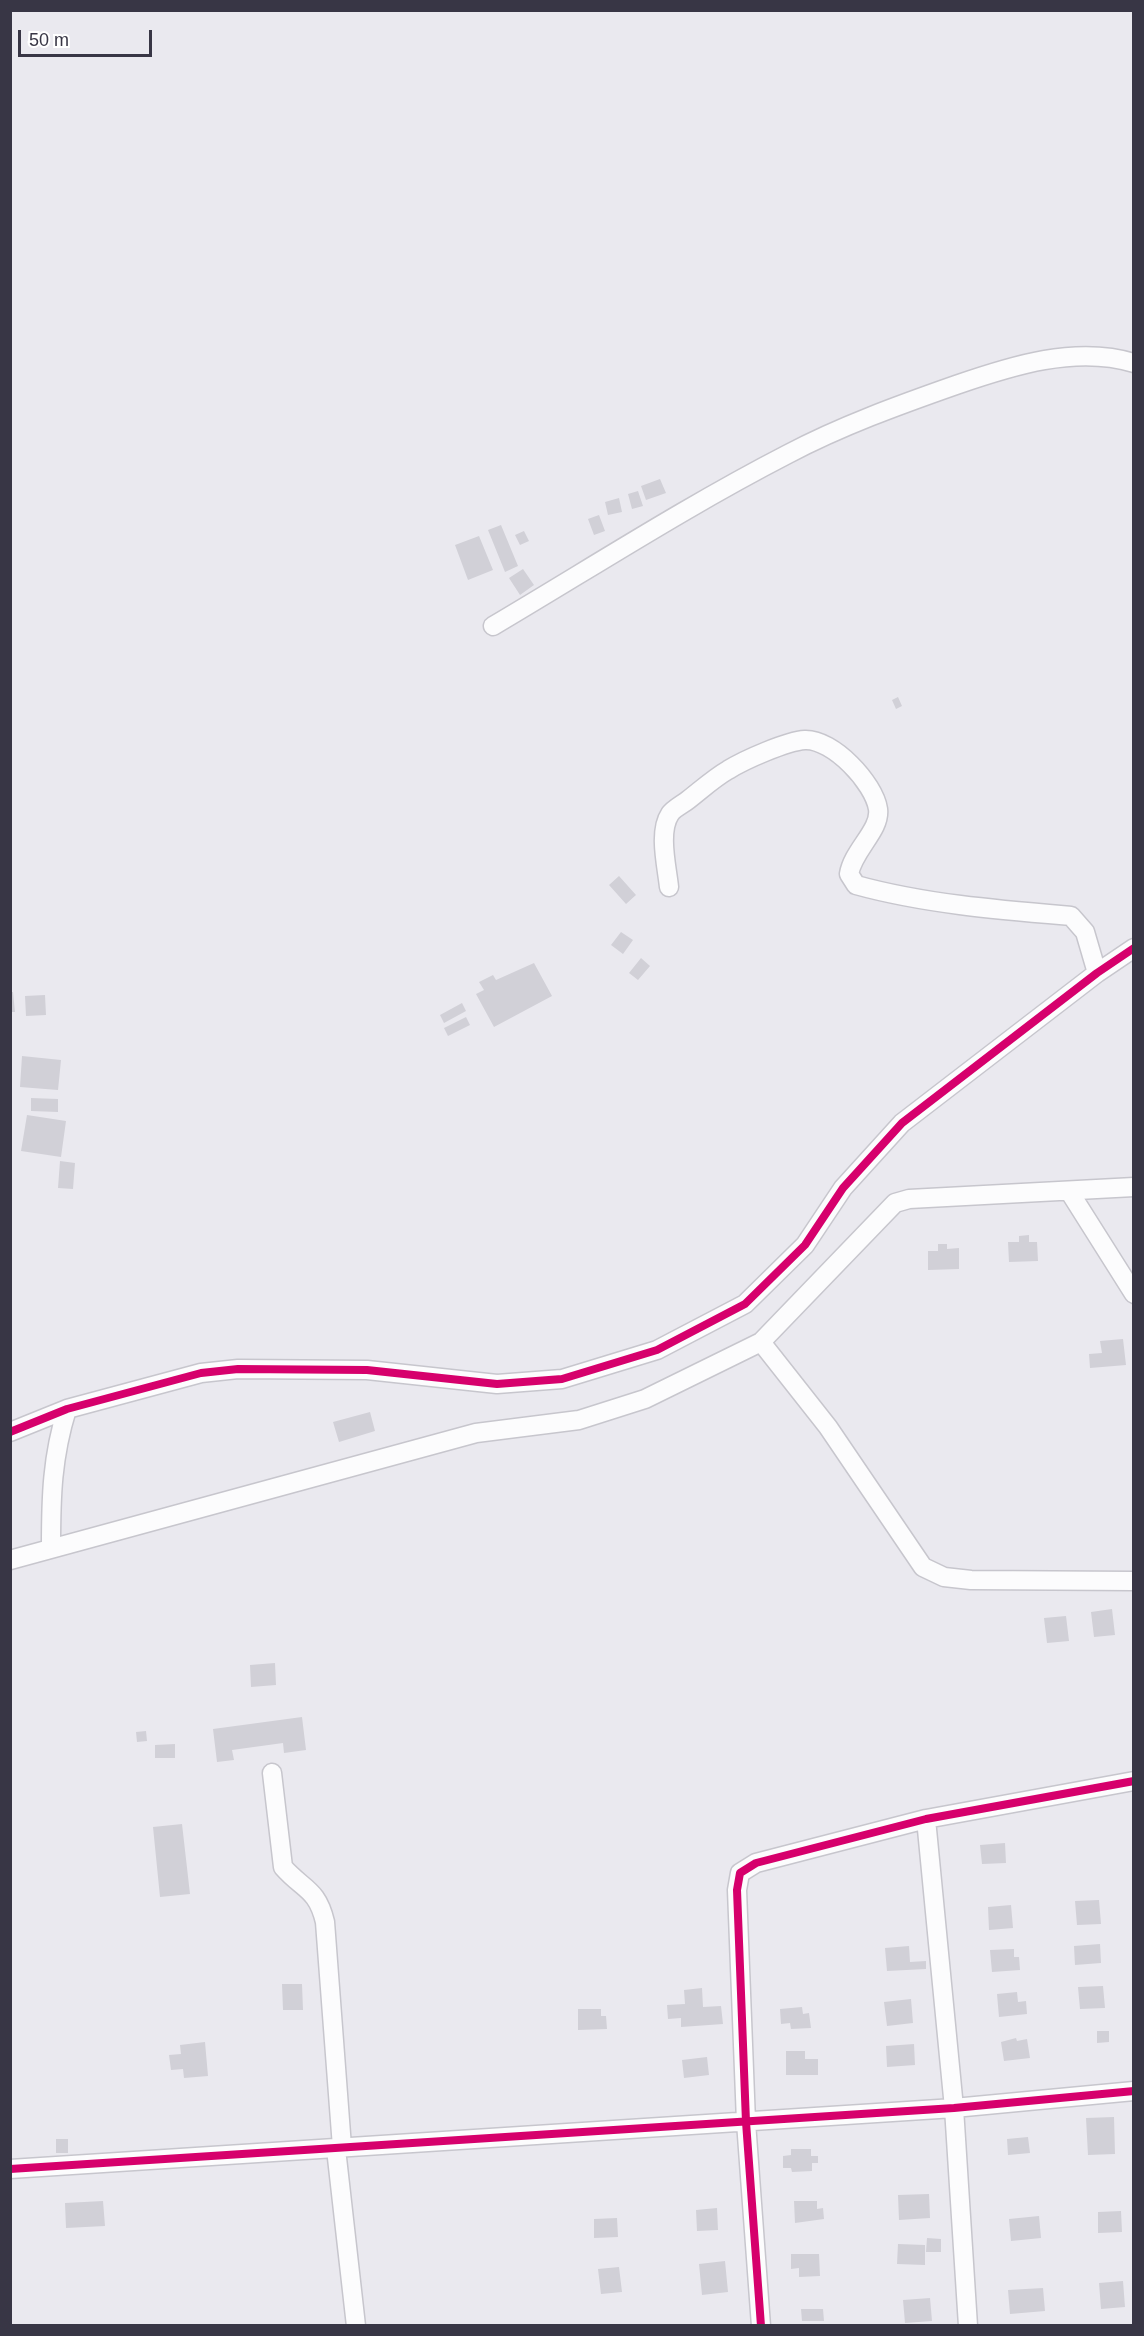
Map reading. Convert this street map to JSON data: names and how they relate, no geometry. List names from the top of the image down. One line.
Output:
{"scale_bar":"50 m"}
